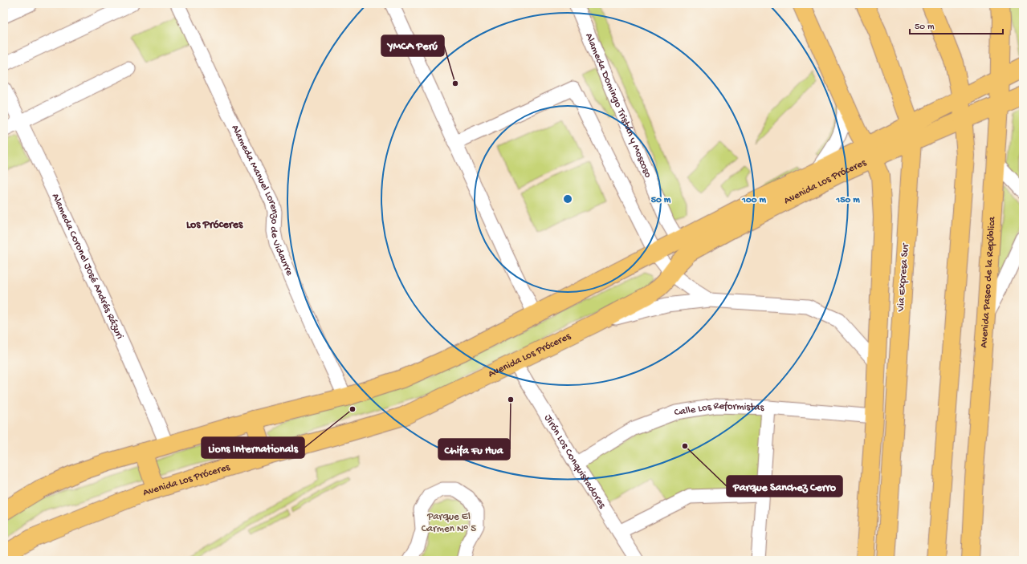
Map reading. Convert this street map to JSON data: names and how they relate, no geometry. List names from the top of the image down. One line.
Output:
{"streets":{"main road":["Avenida Los Próceres","Via Expresa Sur","Avenida Paseo de la República"],"street":["Alameda Domingo Tristán y Moscoso","Alameda Manuel Lorenzo de Vidaurre","Alameda Coronel José Andrés Rázuri","Calle Los Reformistas","Jirón Los Conquistadores"]},"crossings":[["Alameda Domingo Tristán y Moscoso","Avenida Los Próceres"],["Avenida Los Próceres","Alameda Manuel Lorenzo de Vidaurre"],["Avenida Los Próceres","Alameda Coronel José Andrés Rázuri"],["Avenida Los Próceres","Via Expresa Sur"],["Avenida Los Próceres","Avenida Paseo de la República"],["Avenida Los Próceres","Jirón Los Conquistadores"],["Calle Los Reformistas","Jirón Los Conquistadores"]],"districts":["Los Próceres"],"parks":["Parque El Carmen N° 5"],"places":["YMCA Perú","Chifa Fu Hua","Lions Internationals","Parque Sanchez Cerro"],"scale_bar":"50 m","rings":["50 m","100 m","150 m"]}
